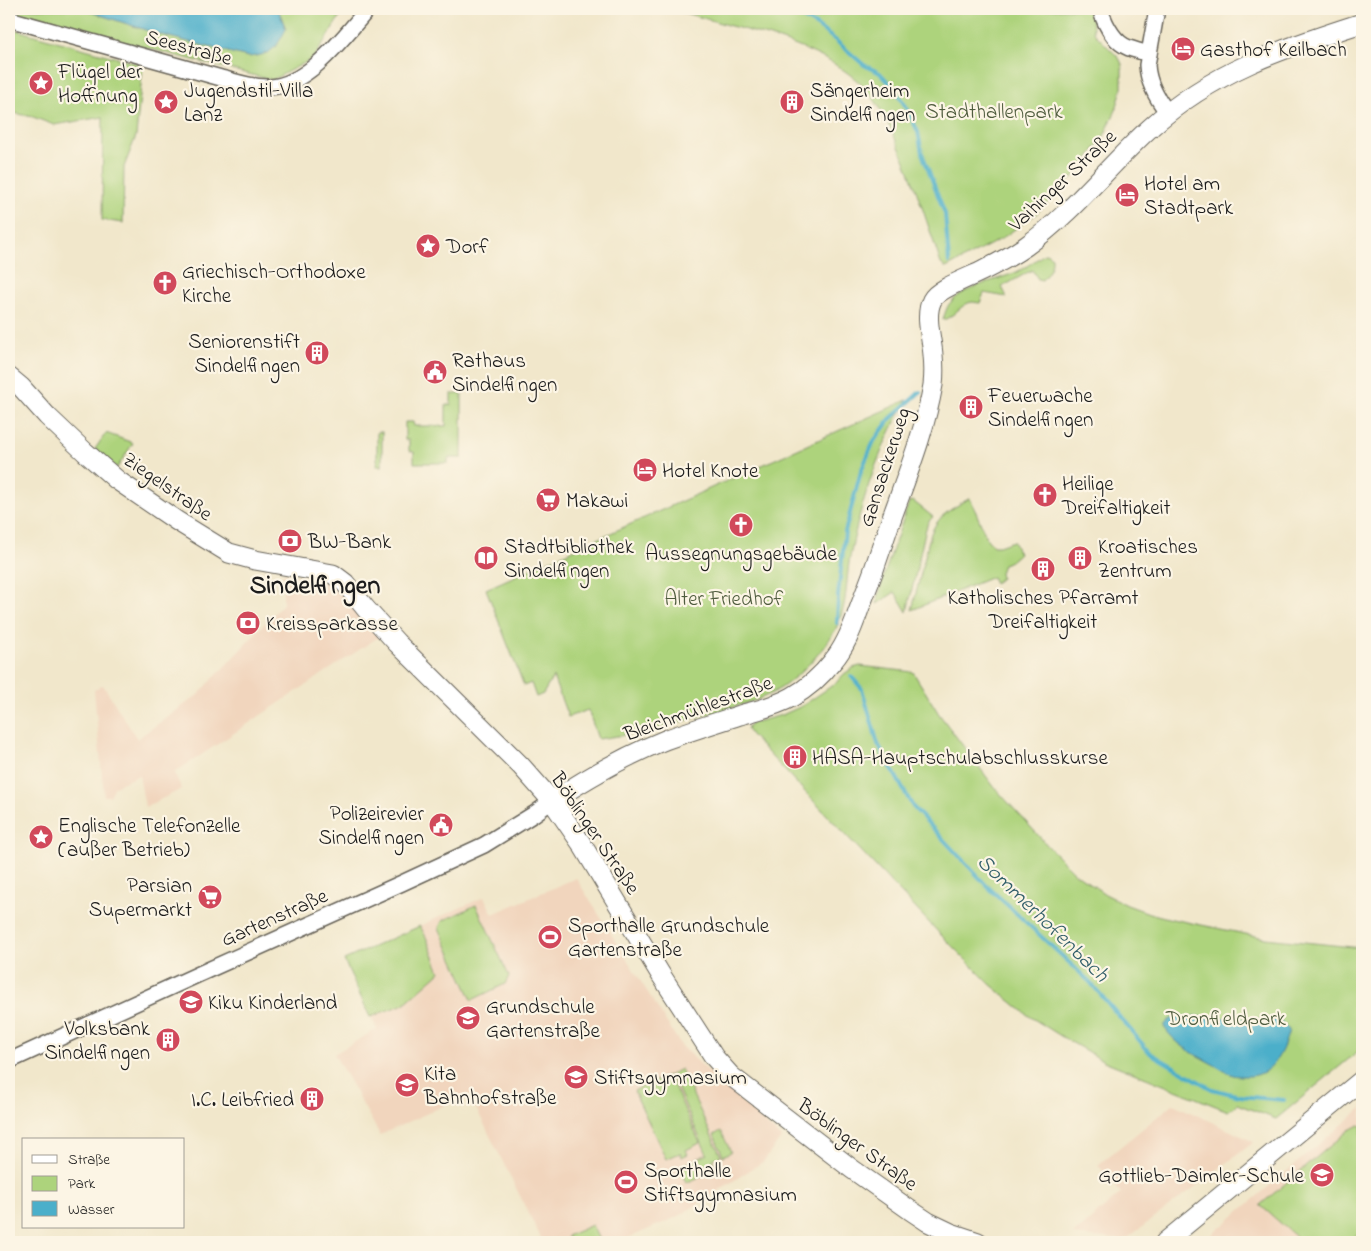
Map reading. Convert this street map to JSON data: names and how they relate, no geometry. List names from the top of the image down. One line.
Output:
{"streets":{"main road":["Vaihinger Straße","Gansackerweg","Ziegelstraße","Bleichmühlestraße","Böblinger Straße"],"street":["Seestraße","Gartenstraße"]},"crossings":[["Vaihinger Straße","Gansackerweg"],["Gansackerweg","Bleichmühlestraße"],["Ziegelstraße","Böblinger Straße"],["Bleichmühlestraße","Böblinger Straße"],["Bleichmühlestraße","Gartenstraße"],["Böblinger Straße","Gartenstraße"]],"districts":["Sindelfingen"],"water":["Sommerhofenbach"],"parks":["Stadthallenpark","Alter Friedhof","Dronfieldpark"],"places":{"hotel":["Gasthof Keilbach","Hotel am Stadtpark","Hotel Knote"],"place":["Flügel der Hoffnung","Jugendstil-Villa Lanz","Dorf","Englische Telefonzelle (außer Betrieb)"],"building":["Sängerheim Sindelfingen","Seniorenstift Sindelfingen","Feuerwache Sindelfingen","Kroatisches Zentrum","Katholisches Pfarramt Dreifaltigkeit","HASA-Hauptschulabschlusskurse","Volksbank Sindelfingen","I.C. Leibfried"],"church":["Griechisch-Orthodoxe Kirche","Heilige Dreifaltigkeit","Aussegnungsgebäude"],"public building":["Rathaus Sindelfingen","Polizeirevier Sindelfingen"],"supermarket":["Makawi","Parsian Supermarkt"],"bank":["BW-Bank","Kreissparkasse"],"library":["Stadtbibliothek Sindelfingen"],"sports":["Sporthalle Grundschule Gartenstraße","Sporthalle Stiftsgymnasium"],"school or university":["Kiku Kinderland","Grundschule Gartenstraße","Stiftsgymnasium","Kita Bahnhofstraße","Gottlieb-Daimler-Schule"]},"legend":["Straße","Park","Wasser"]}
